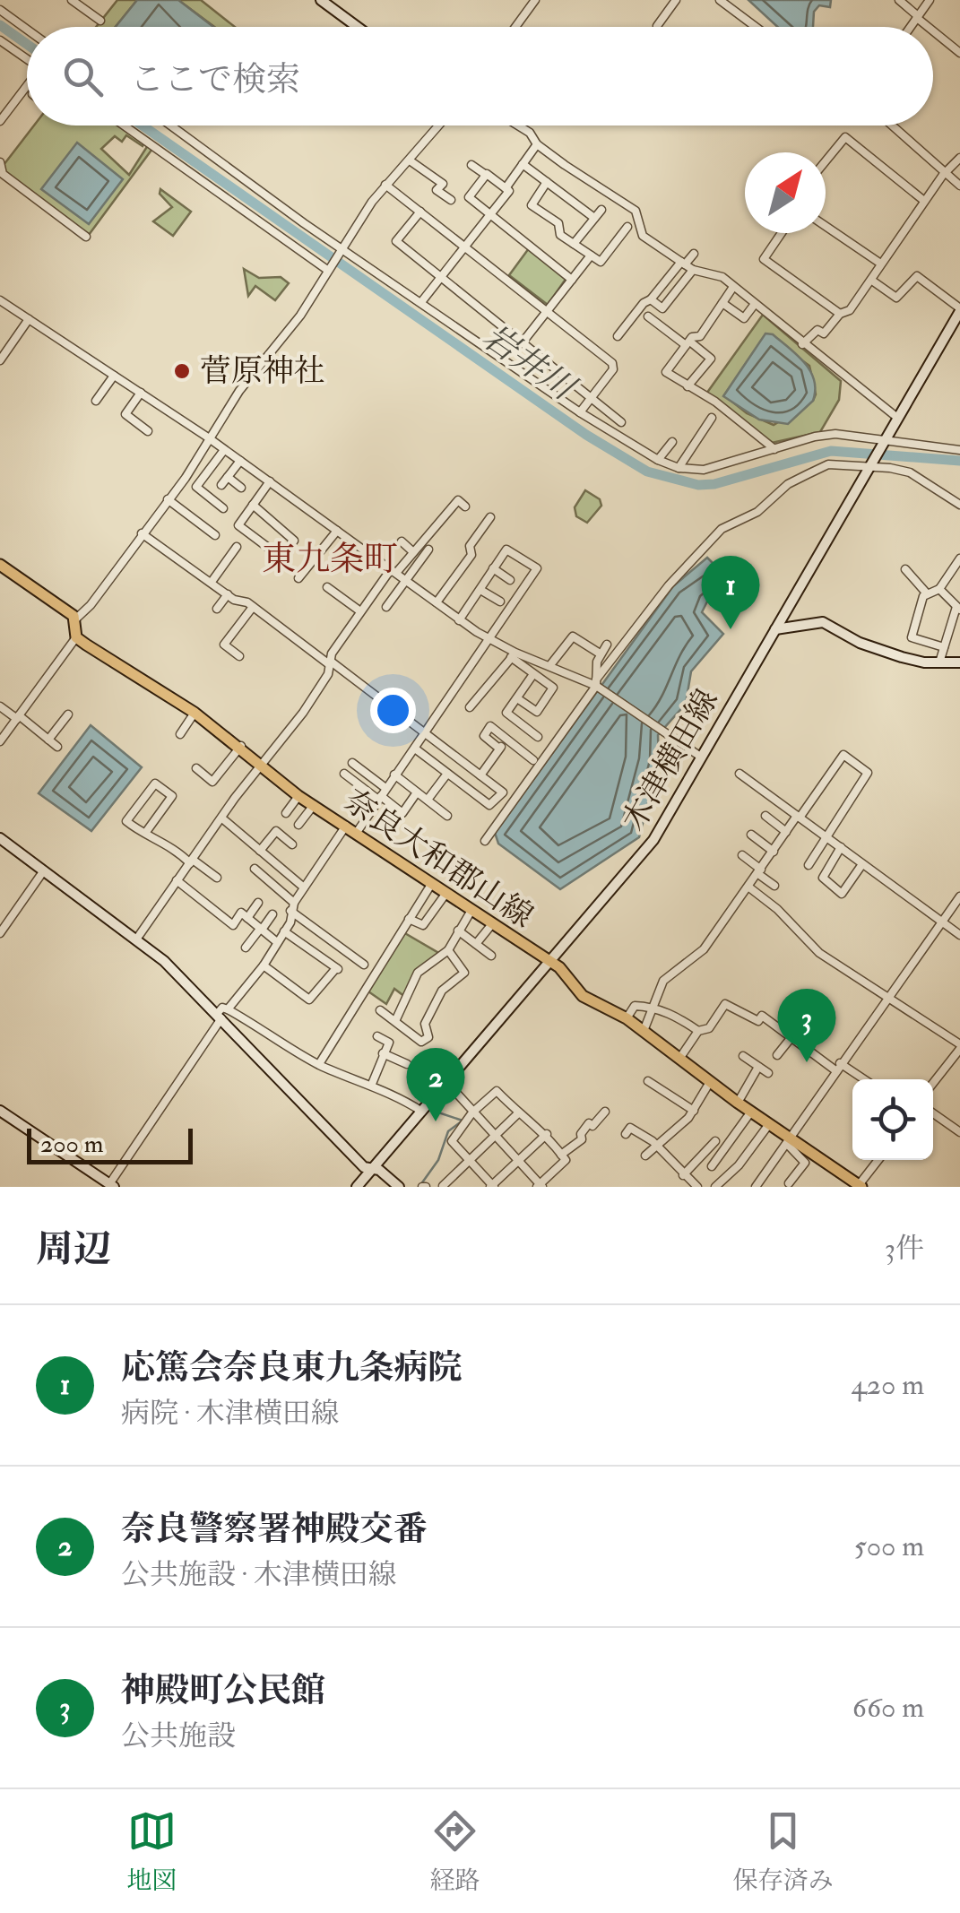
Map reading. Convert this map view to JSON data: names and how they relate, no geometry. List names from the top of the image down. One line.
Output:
{"streets":{"main road":["木津横田線","奈良大和郡山線"]},"crossings":[["木津横田線","奈良大和郡山線"]],"districts":["東九条町"],"water":["岩井川"],"places":["菅原神社"],"scale_bar":"200 m","north":"top right","page":{"search":"ここで検索","pins":["1","3","2"],"scale":"200 m","heading":["周辺","3件"],"list":[{"mark":"1","name":"応篤会奈良東九条病院","note":"病院 · 木津横田線","value":"420 m"},{"mark":"2","name":"奈良警察署神殿交番","note":"公共施設 · 木津横田線","value":"500 m"},{"mark":"3","name":"神殿町公民館","note":"公共施設","value":"660 m"}],"nav":["地図","経路","保存済み"]}}
